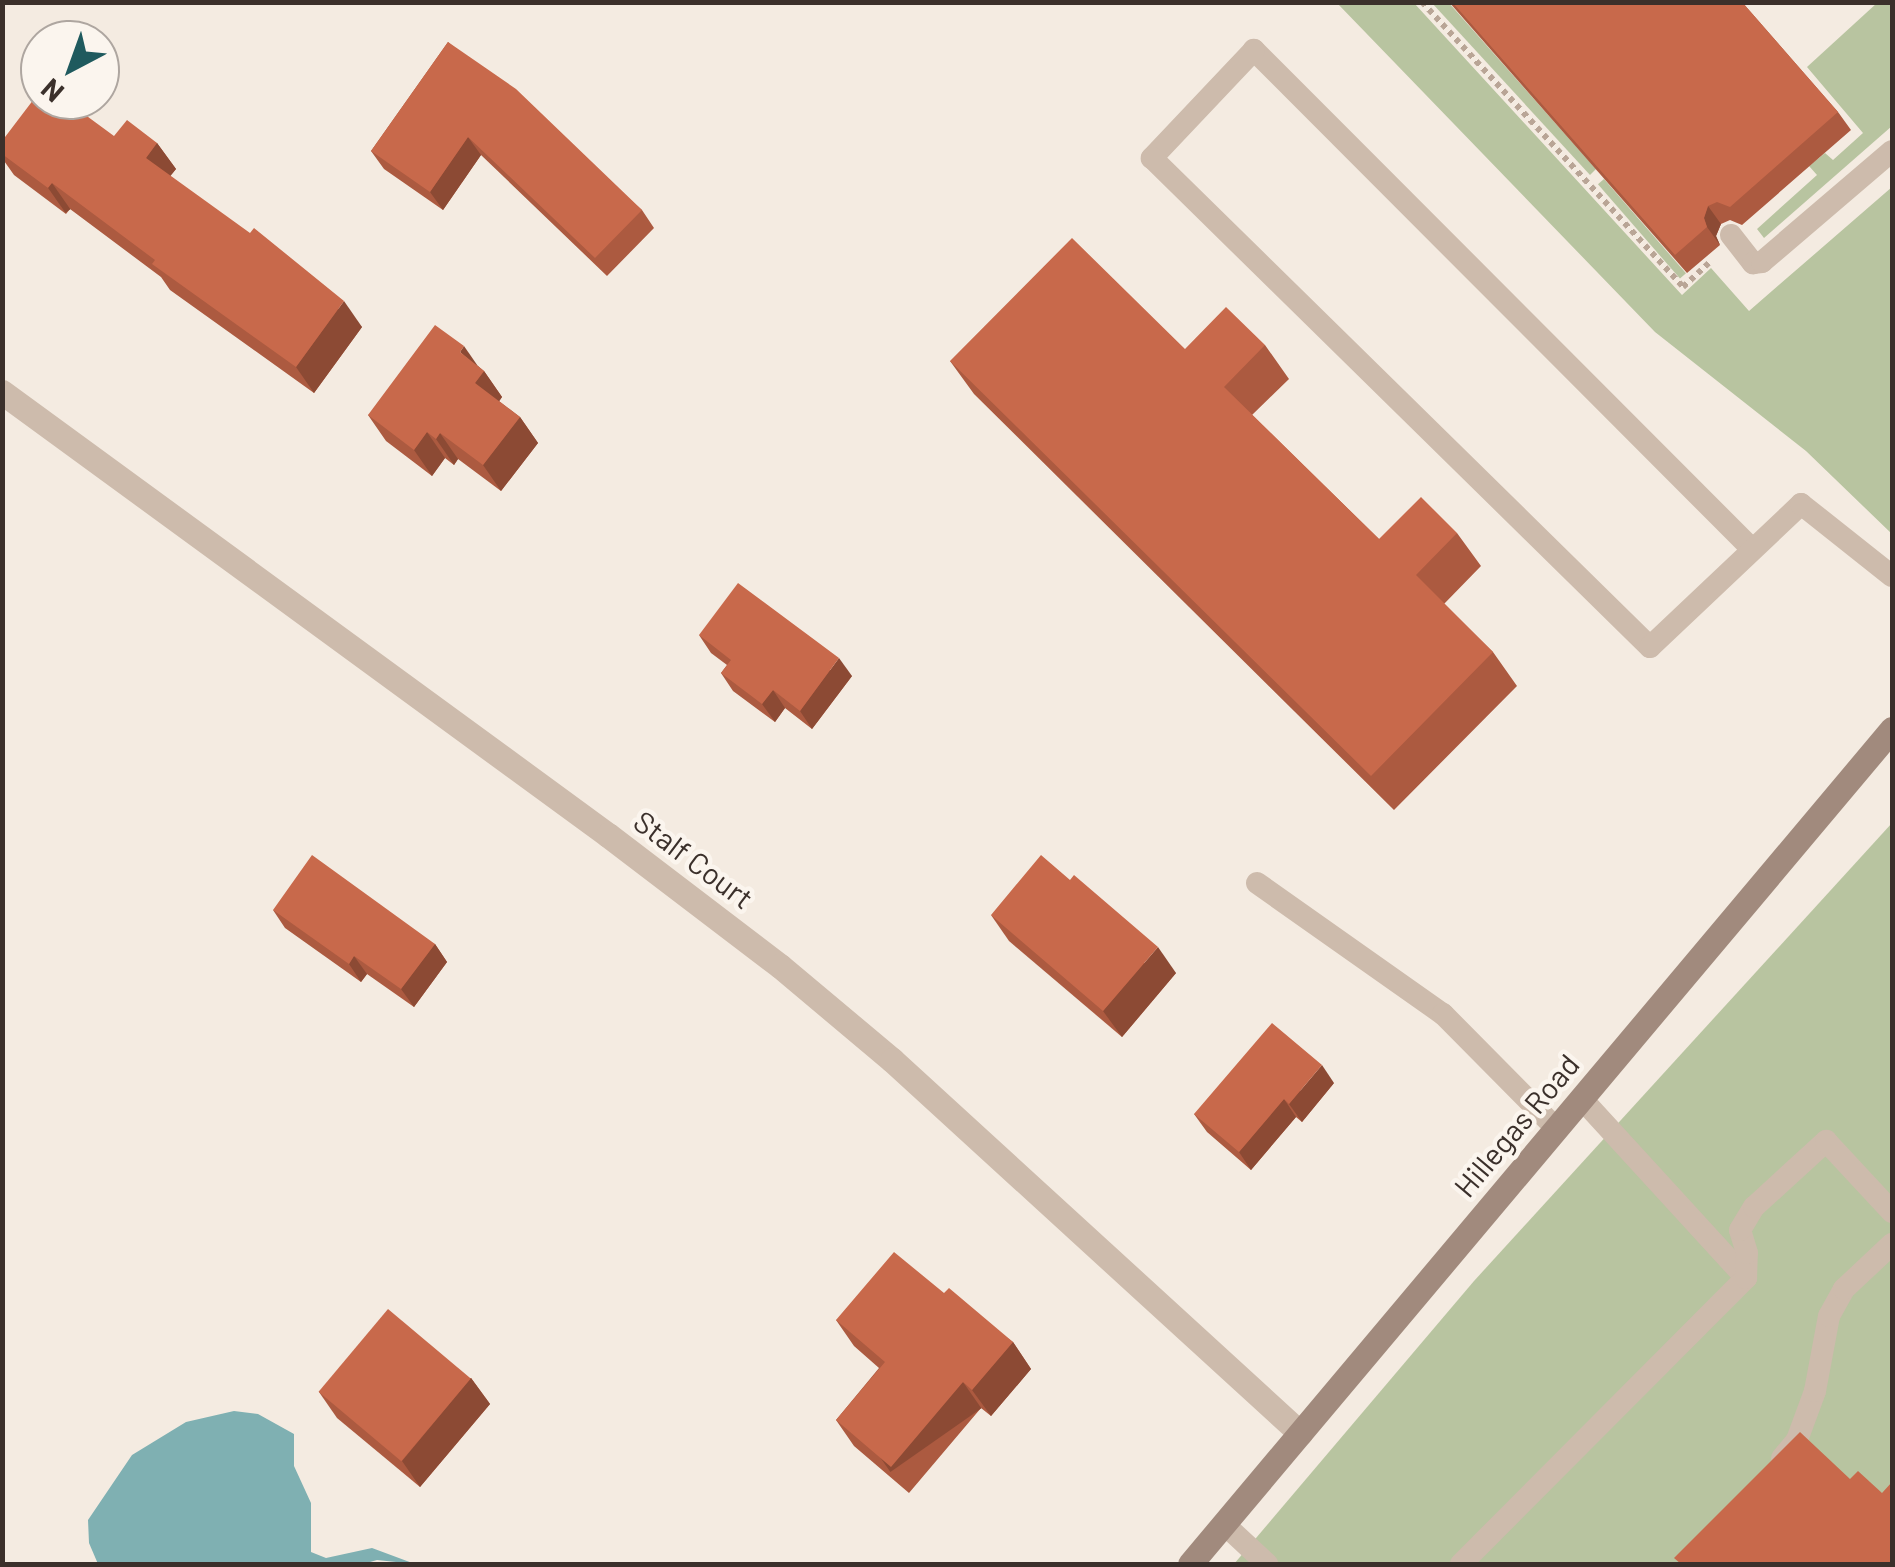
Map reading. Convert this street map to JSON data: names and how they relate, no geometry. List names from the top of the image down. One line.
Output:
{"streets":{"main road":["Hillegas Road"],"street":["Stalf Court"]},"crossings":[["Stalf Court","Hillegas Road"]],"north":"bottom left"}
